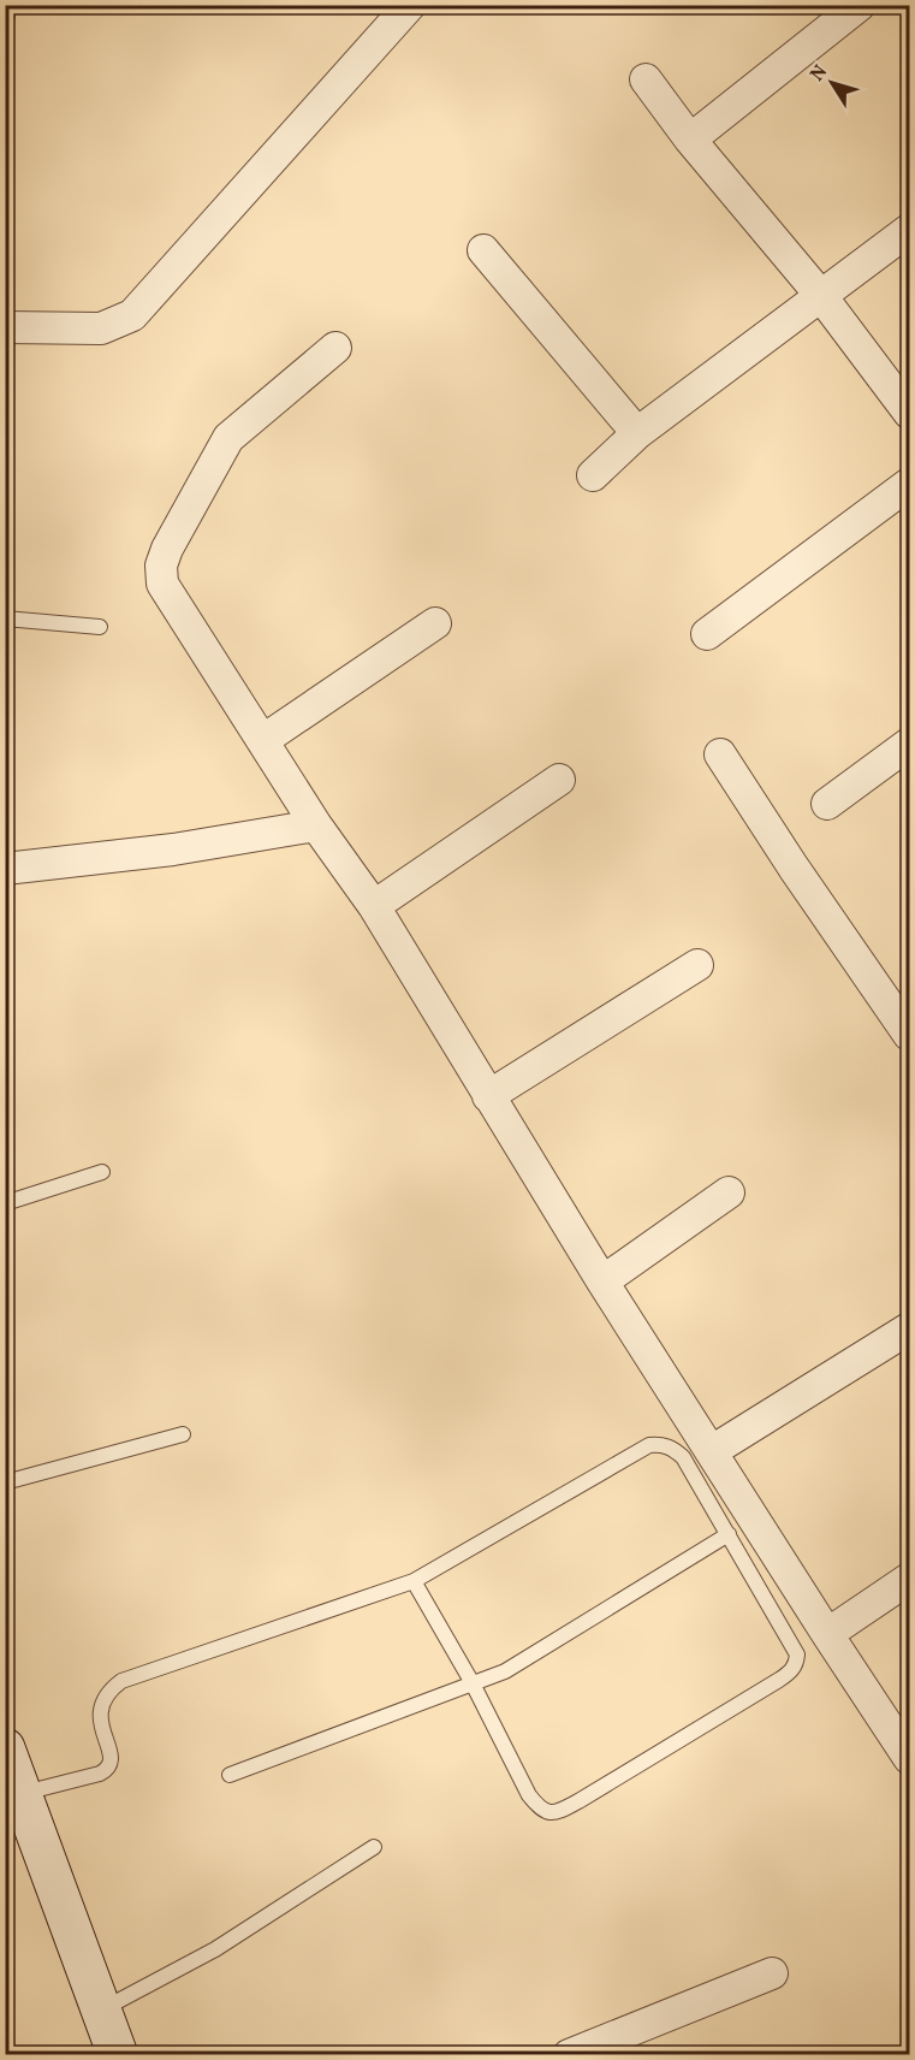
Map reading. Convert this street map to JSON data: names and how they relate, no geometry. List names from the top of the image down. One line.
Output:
{"north":"top left"}
